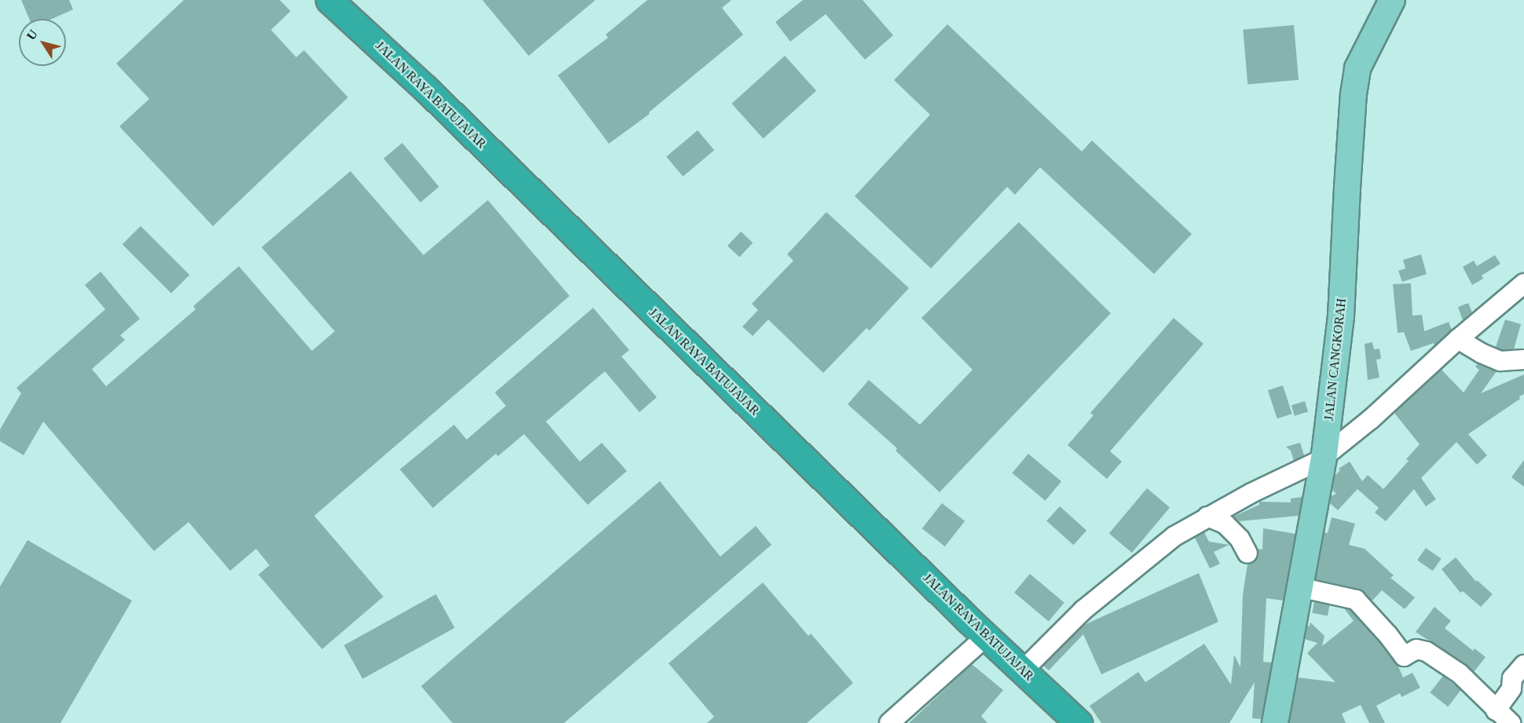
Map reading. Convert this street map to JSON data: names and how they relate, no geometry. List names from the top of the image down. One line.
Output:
{"streets":{"highway":["JALAN RAYA BATUJAJAR"],"main road":["JALAN CANGKORAH"]},"north":"top left"}
